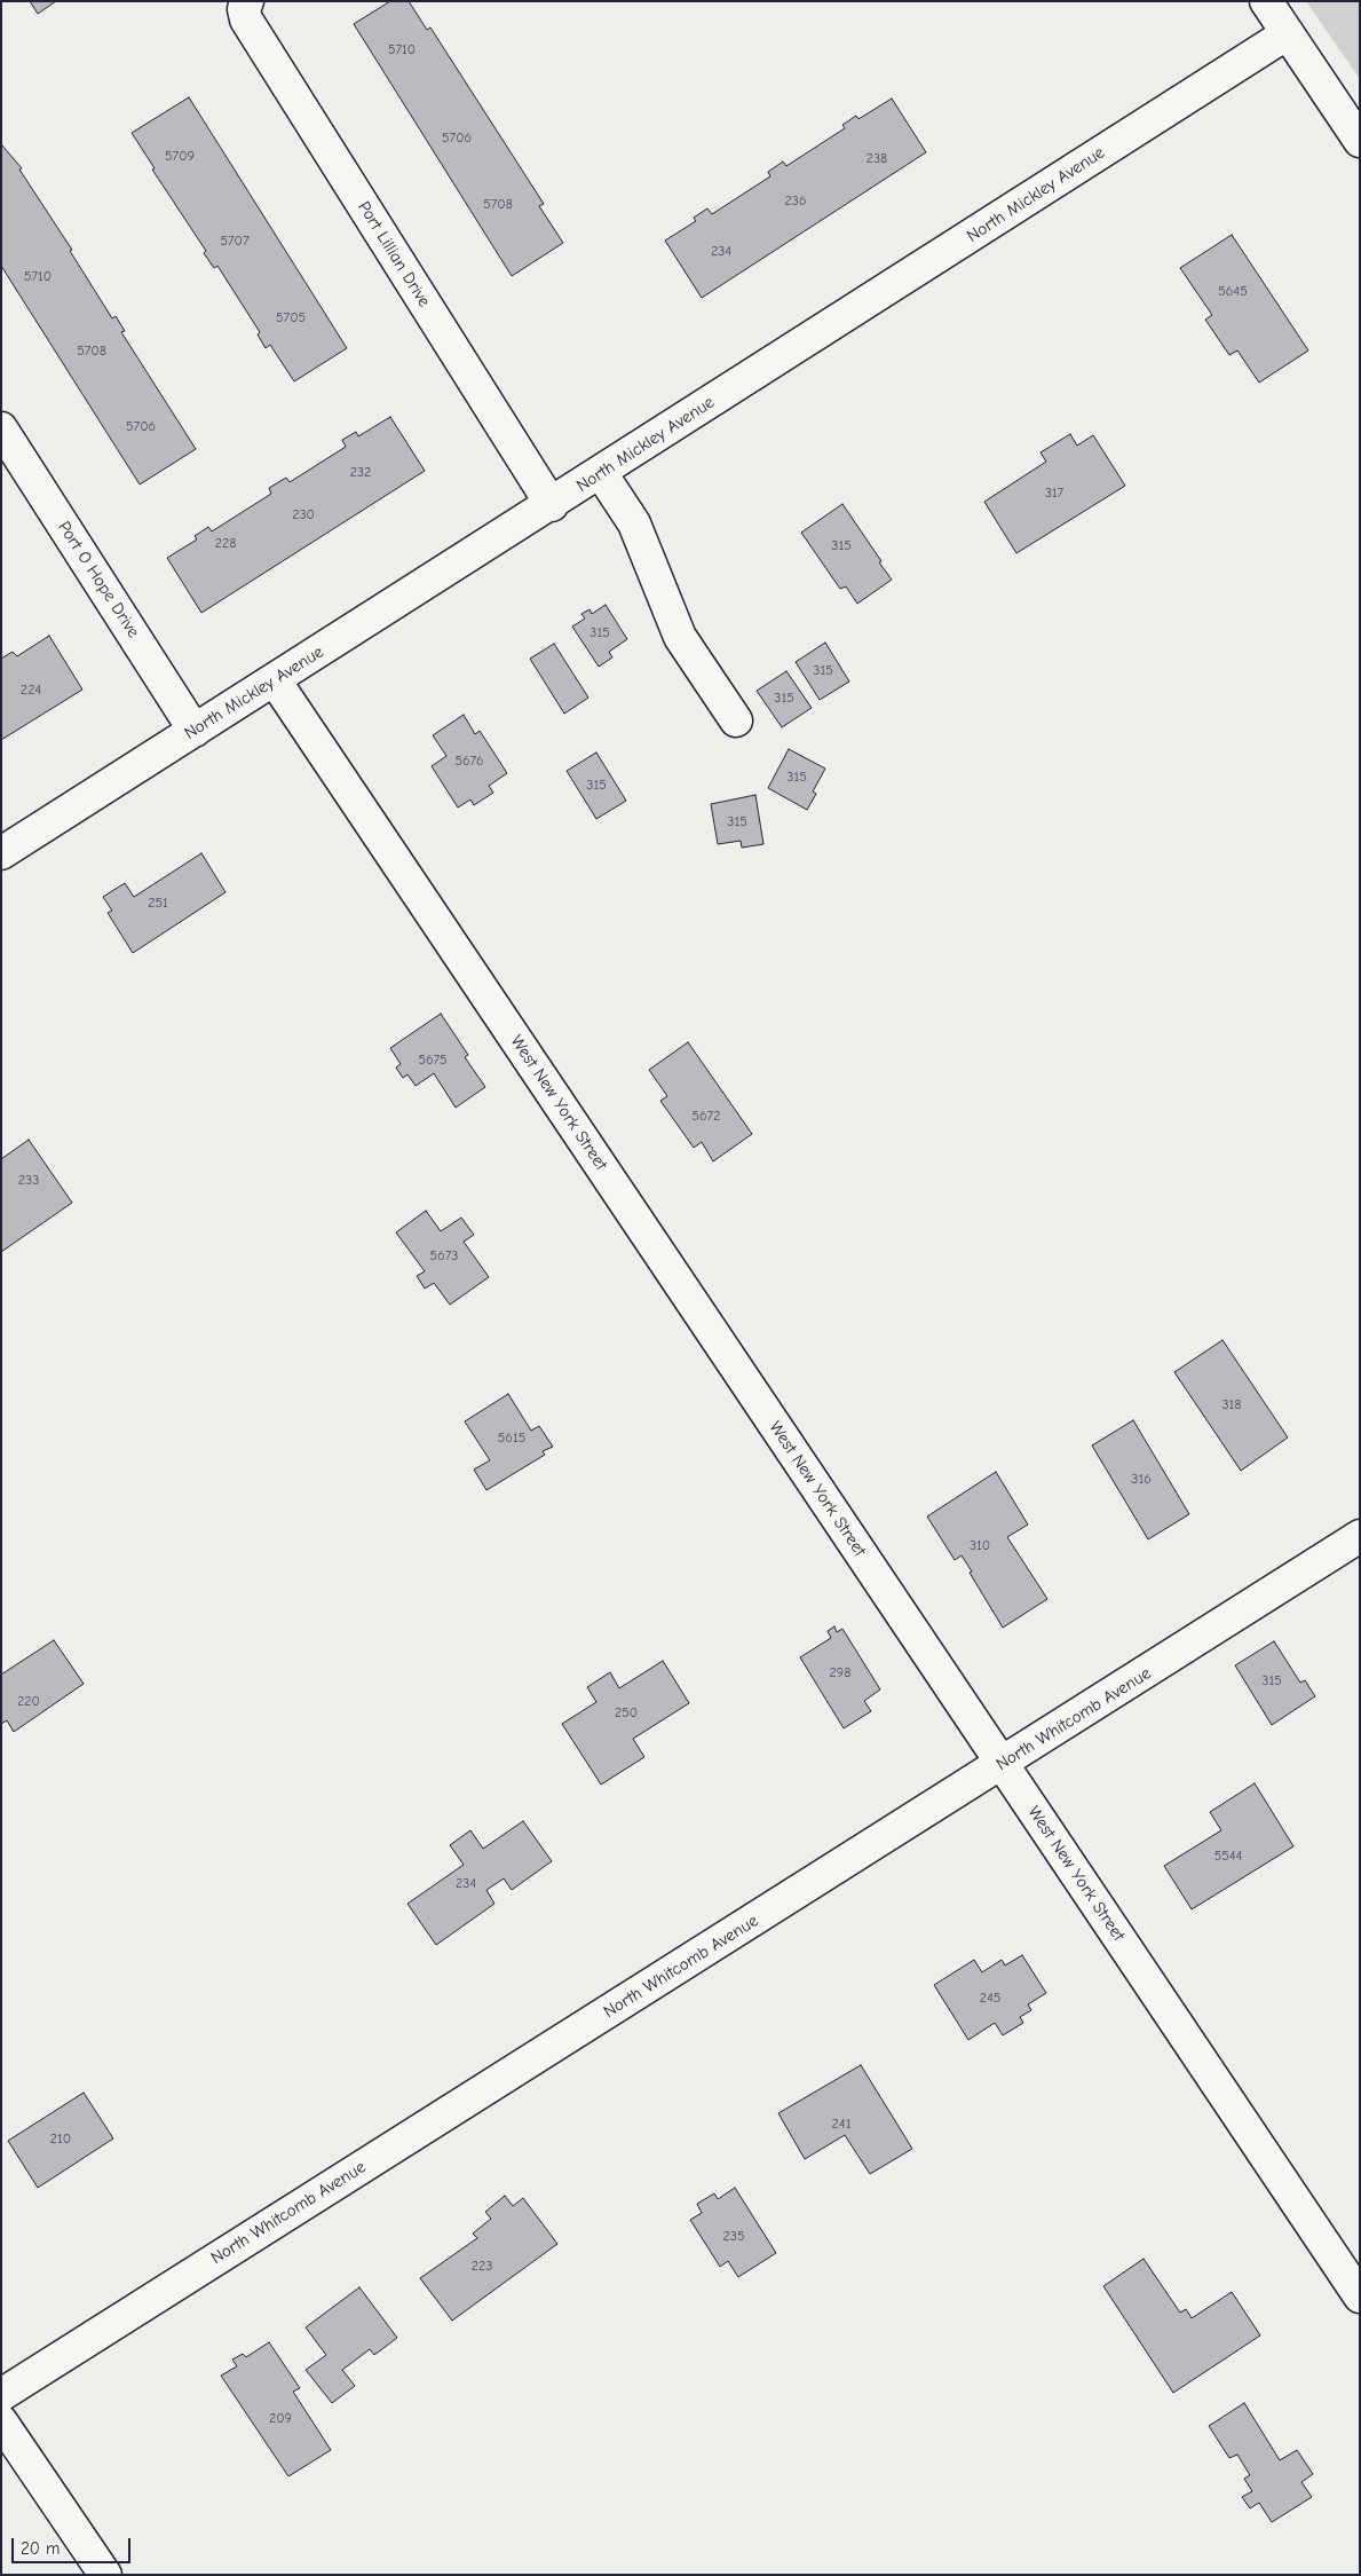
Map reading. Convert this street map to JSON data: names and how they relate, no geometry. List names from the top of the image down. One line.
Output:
{"streets":{"street":["North Mickley Avenue","Port Lillian Drive","Port O Hope Drive","West New York Street","North Whitcomb Avenue"]},"crossings":[["North Mickley Avenue","Port Lillian Drive"],["North Mickley Avenue","Port O Hope Drive"],["North Mickley Avenue","West New York Street"],["West New York Street","North Whitcomb Avenue"]],"house_numbers":["5710","5706","5709","238","236","5708","5707","234","5710","5645","5705","5708","5706","232","317","230","228","315","315","315","224","315","5676","315","315","315","251","5675","5672","233","5673","318","5615","316","310","298","315","220","250","5544","234","245","241","210","235","223","209"],"scale_bar":"20 m"}
